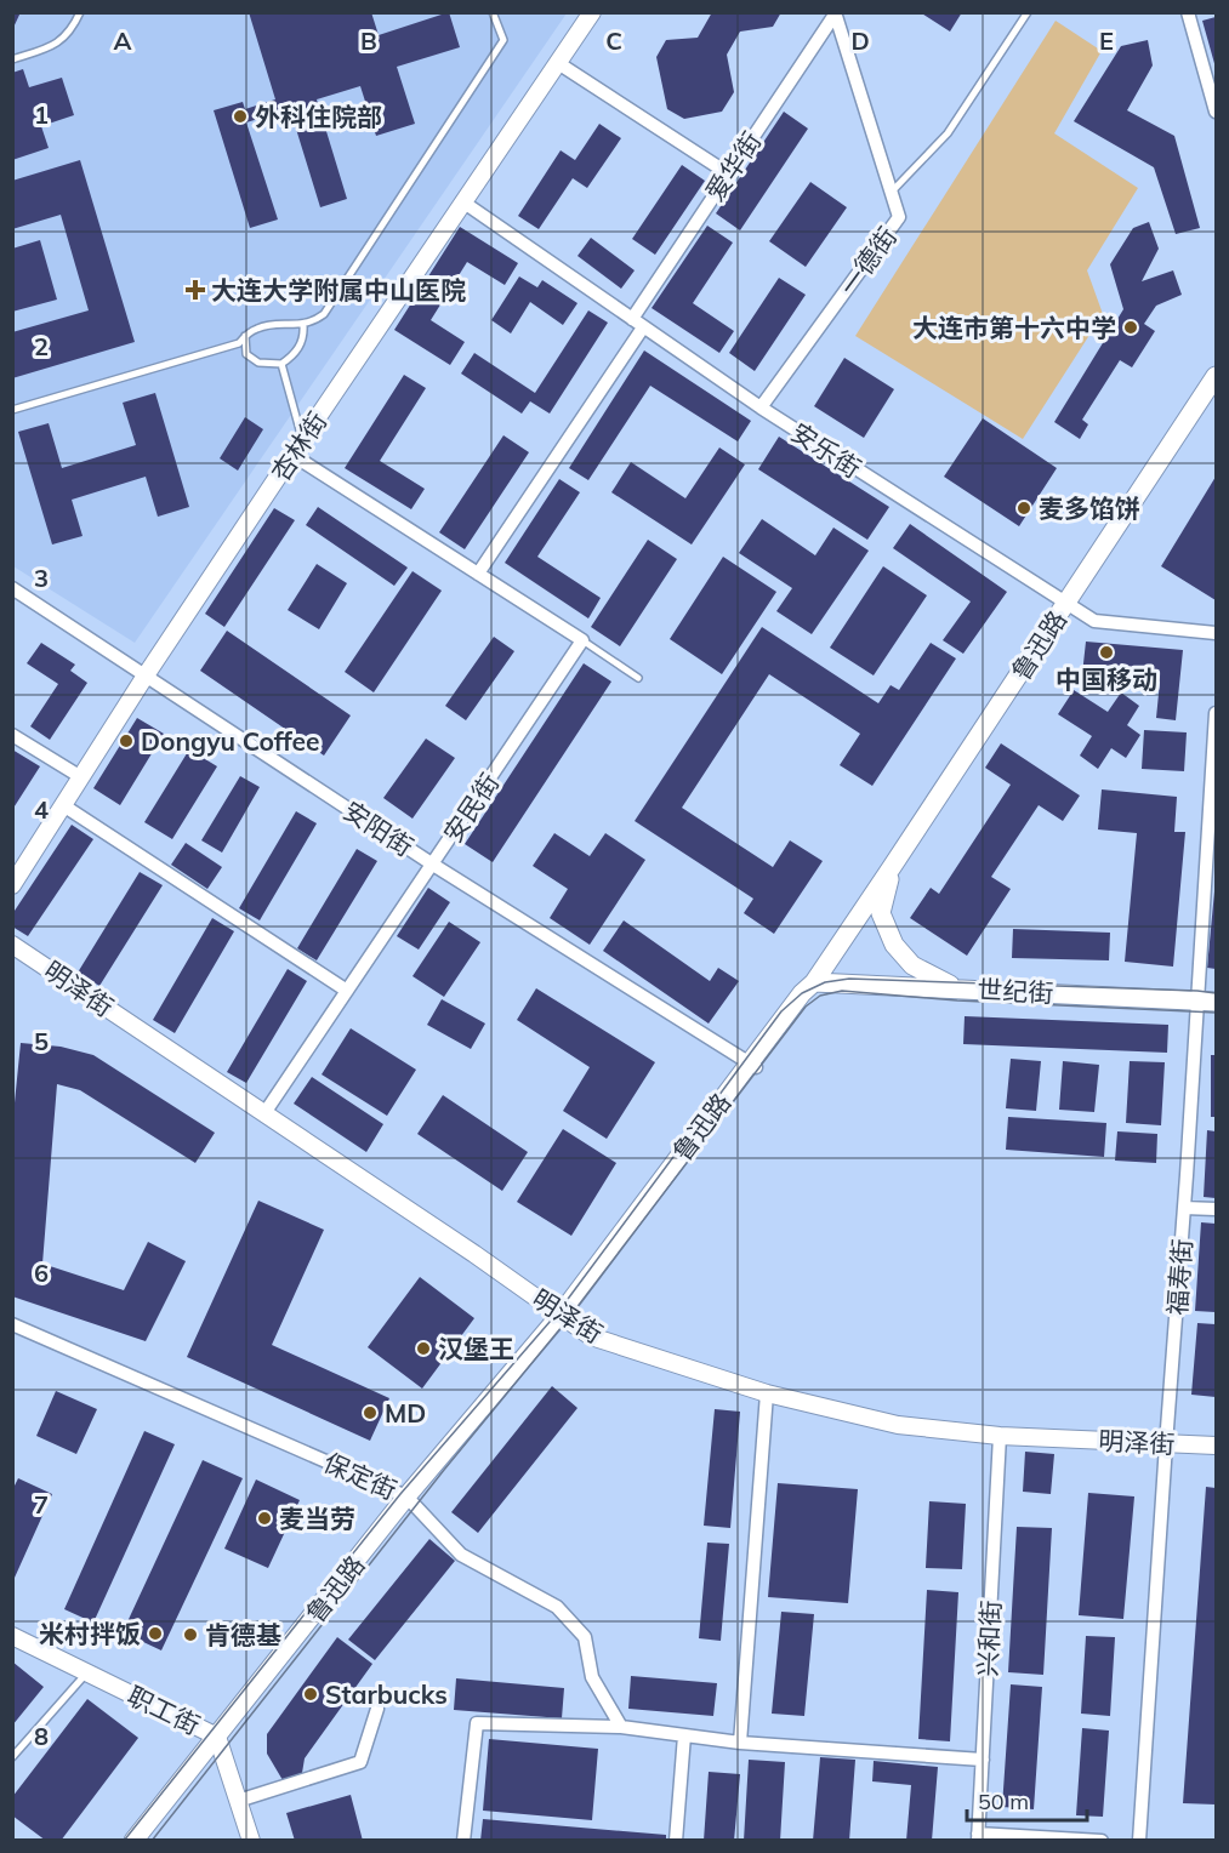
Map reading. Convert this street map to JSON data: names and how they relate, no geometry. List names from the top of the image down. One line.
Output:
{"streets":{"main road":["鲁迅路","世纪街"],"street":["爱华街","一德街","杏林街","安乐街","安民街","安阳街","明泽街","福寿街","保定街","兴和街","职工街"]},"crossings":[["爱华街","一德街"],["爱华街","安乐街"],["一德街","安乐街"],["杏林街","安乐街"],["杏林街","安阳街"],["安乐街","鲁迅路"],["鲁迅路","安阳街"],["鲁迅路","明泽街"],["鲁迅路","世纪街"],["鲁迅路","保定街"],["鲁迅路","职工街"],["安民街","安阳街"],["安民街","明泽街"],["明泽街","福寿街"],["明泽街","兴和街"],["世纪街","福寿街"]],"places":{"other":["外科住院部","大连市第十六中学","麦多馅饼","中国移动","Dongyu Coffee","汉堡王","MD","麦当劳","米村拌饭","肯德基","Starbucks"],"health":["大连大学附属中山医院"]},"scale_bar":"50 m","grid":{"columns":["A","B","C","D","E"],"rows":["1","2","3","4","5","6","7","8"]}}
